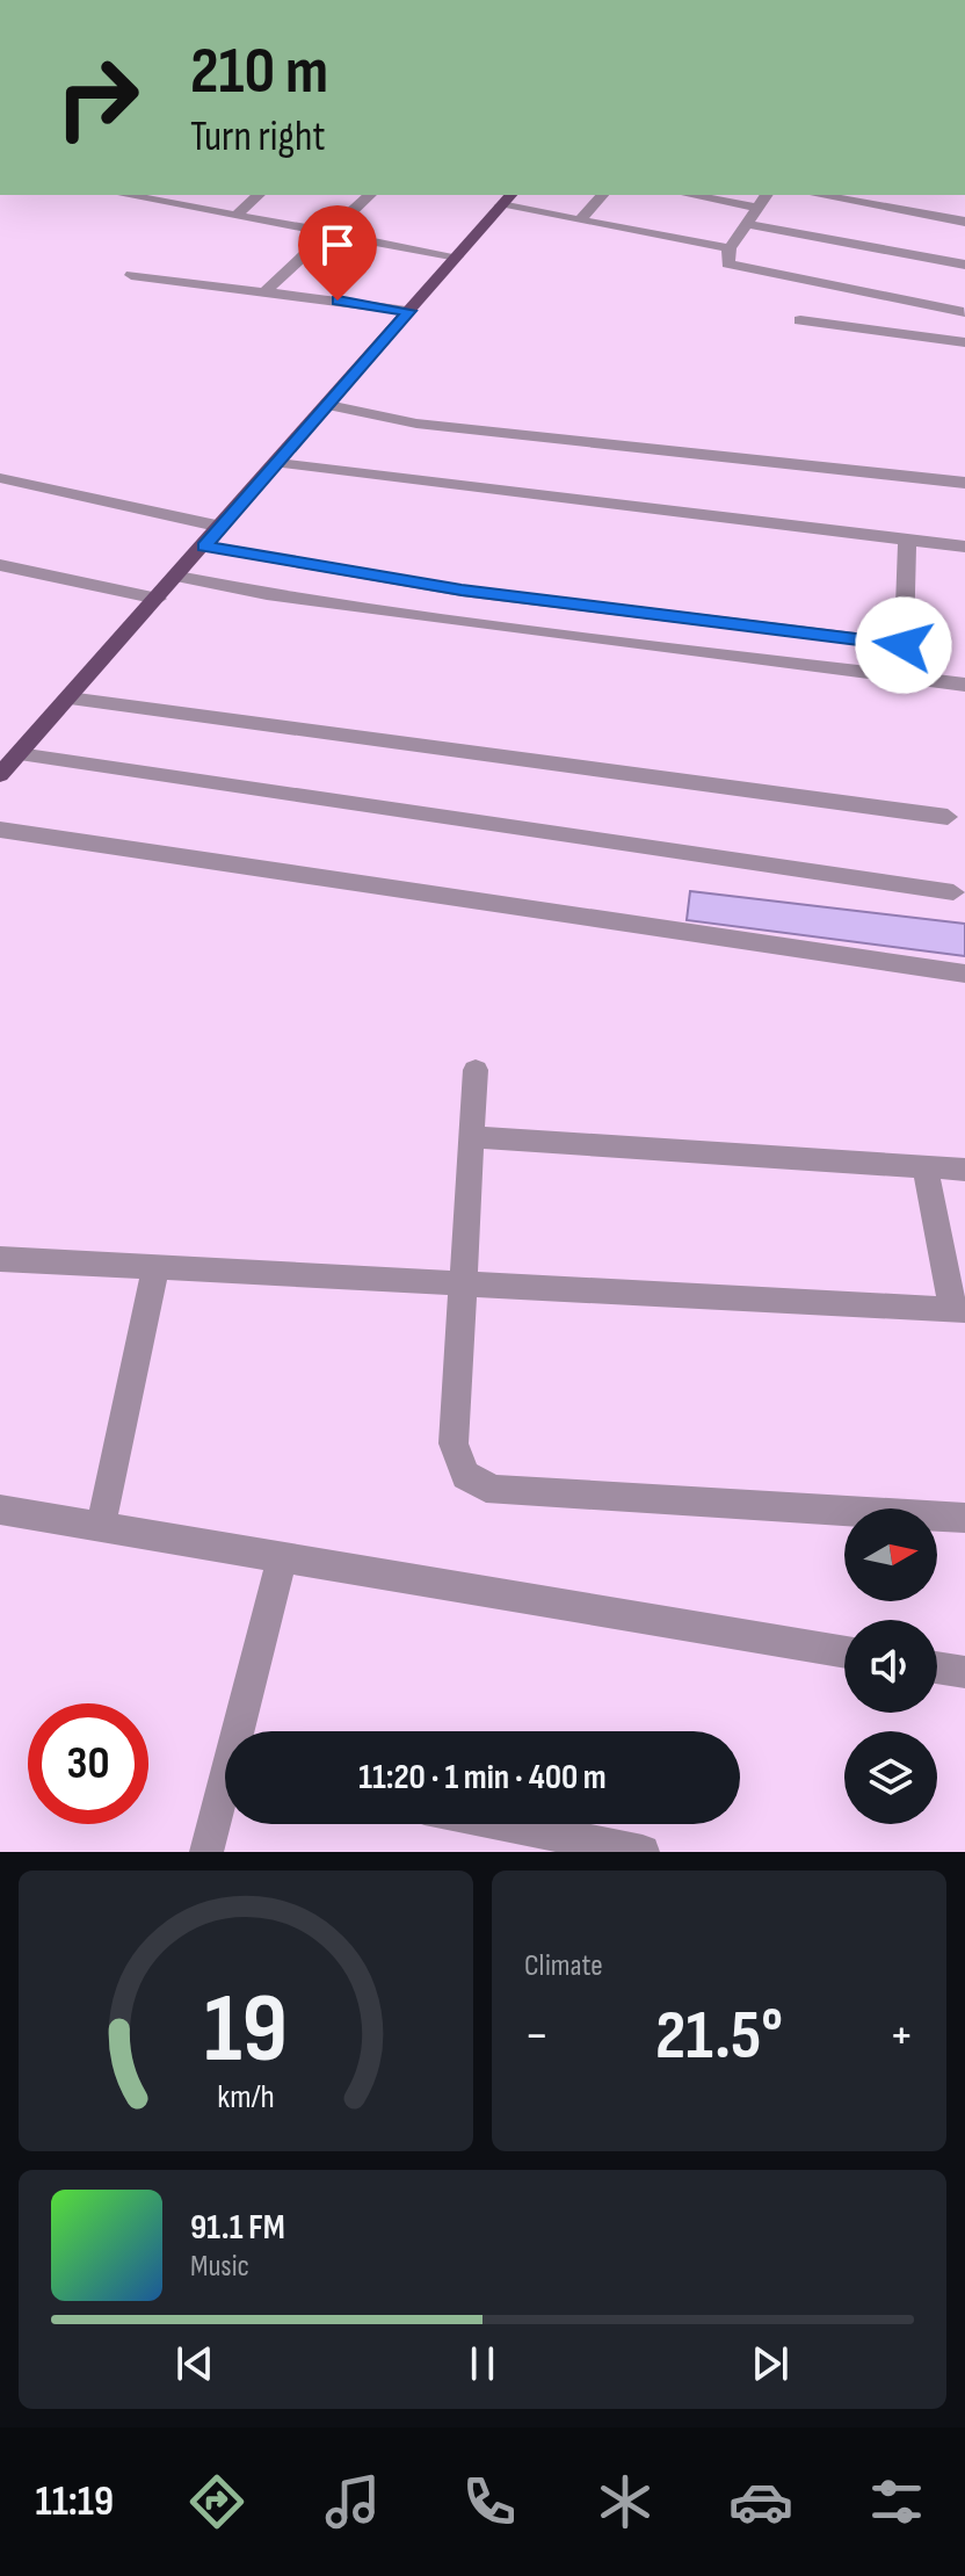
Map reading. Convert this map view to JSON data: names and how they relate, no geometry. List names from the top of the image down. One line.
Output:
{"north":"right","page":{"turn":["210 m","Turn right"],"limit":"30","trip":"11:20 · 1 min · 400 m","tile":"Climate","heat":["−","21.5°","+"],"song":["91.1 FM","Music"],"tabs":"11:19","gauge":["19","km/h"]}}
